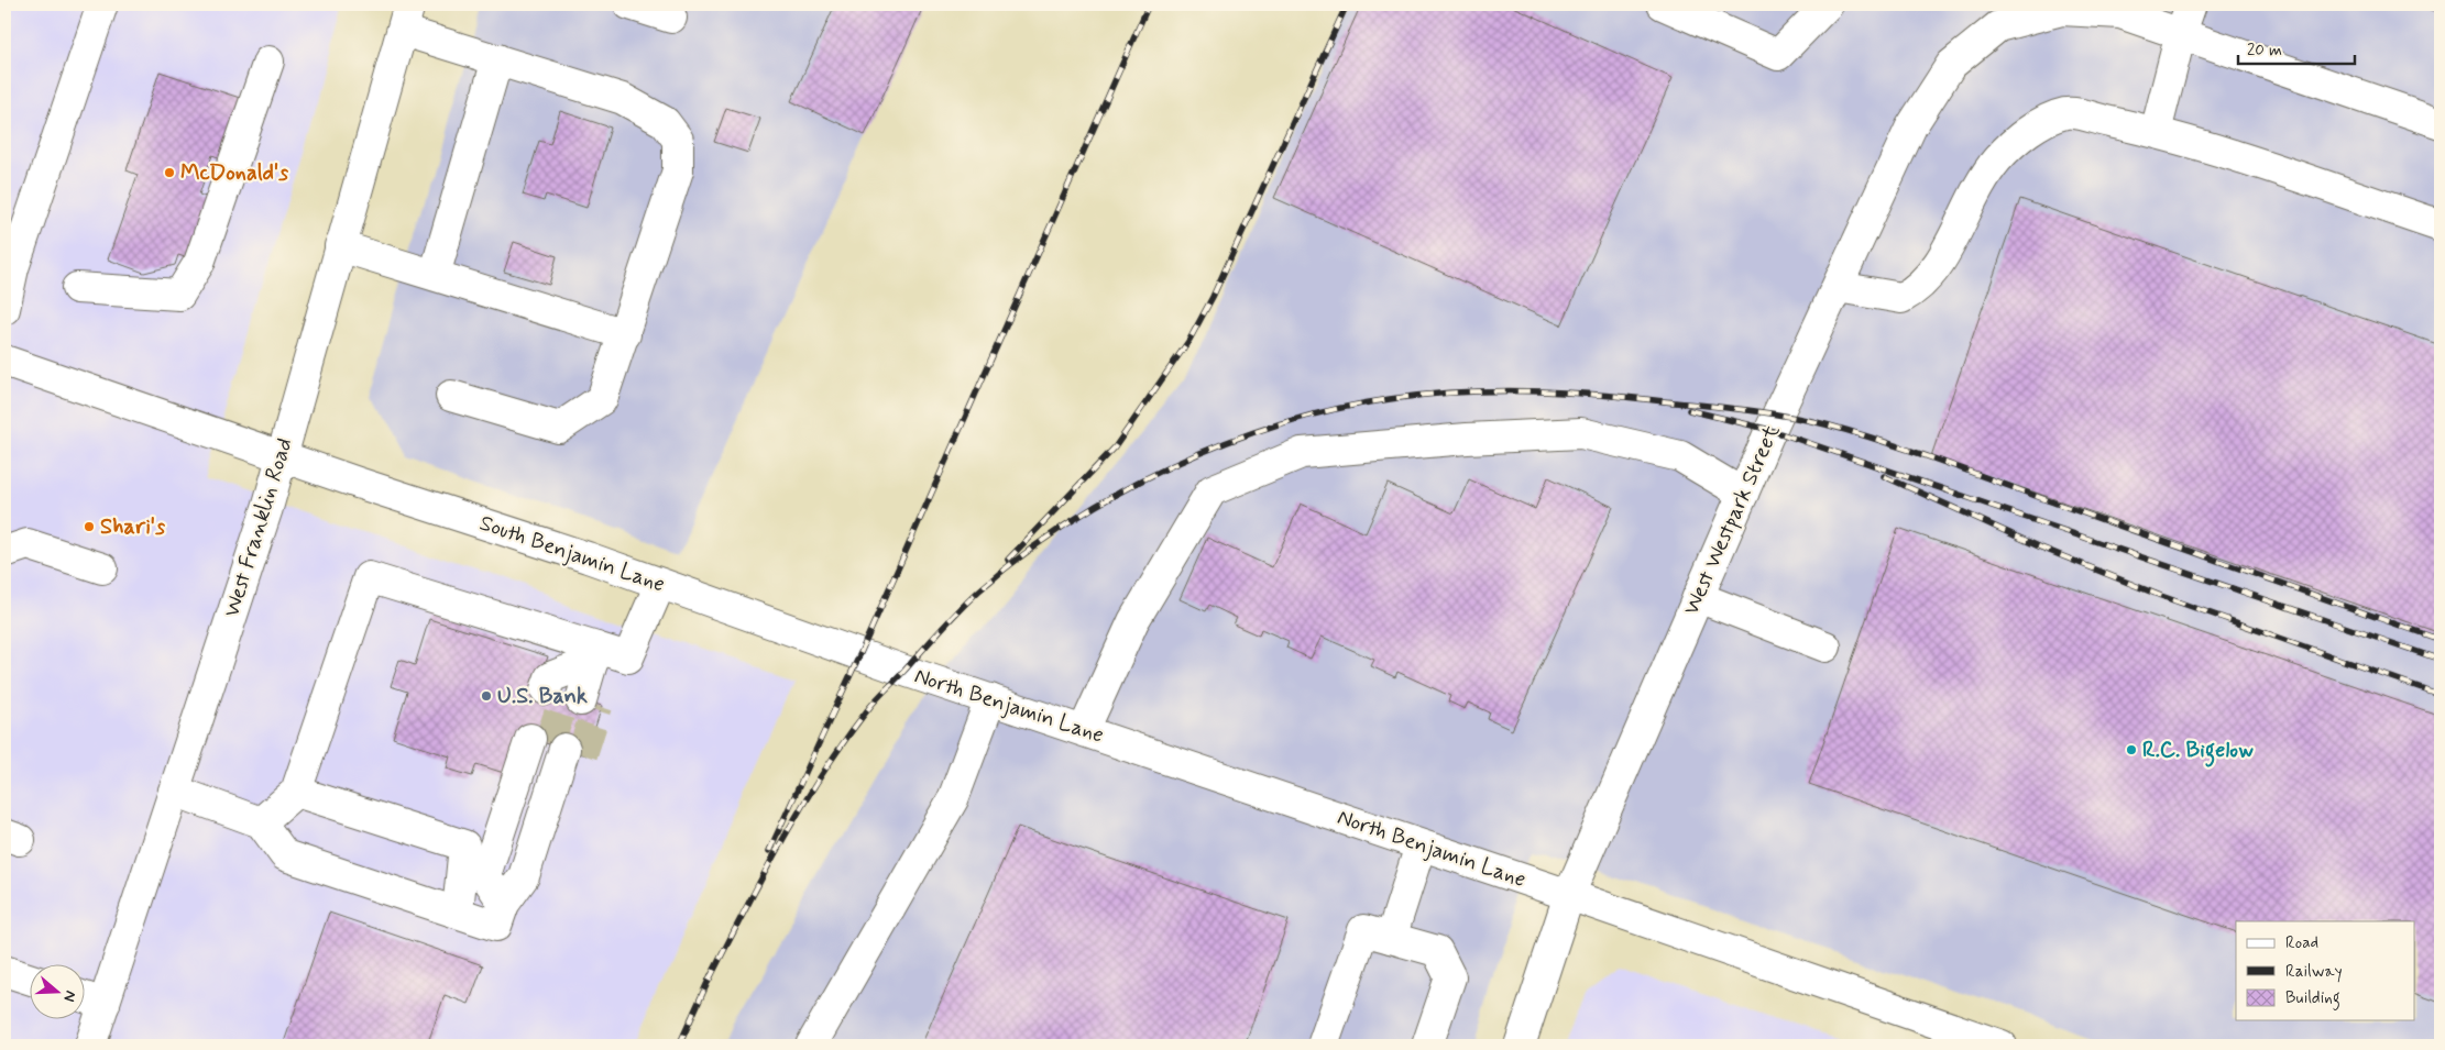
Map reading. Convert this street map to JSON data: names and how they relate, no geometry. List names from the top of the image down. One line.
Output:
{"streets":{"street":["West Westpark Street","West Franklin Road","South Benjamin Lane","North Benjamin Lane"]},"crossings":[["West Westpark Street","North Benjamin Lane"],["West Franklin Road","South Benjamin Lane"],["South Benjamin Lane","North Benjamin Lane"]],"places":["McDonald's","Shari's","U.S. Bank","R.C. Bigelow"],"legend":["Road","Railway","Building"],"scale_bar":"20 m","north":"right"}
